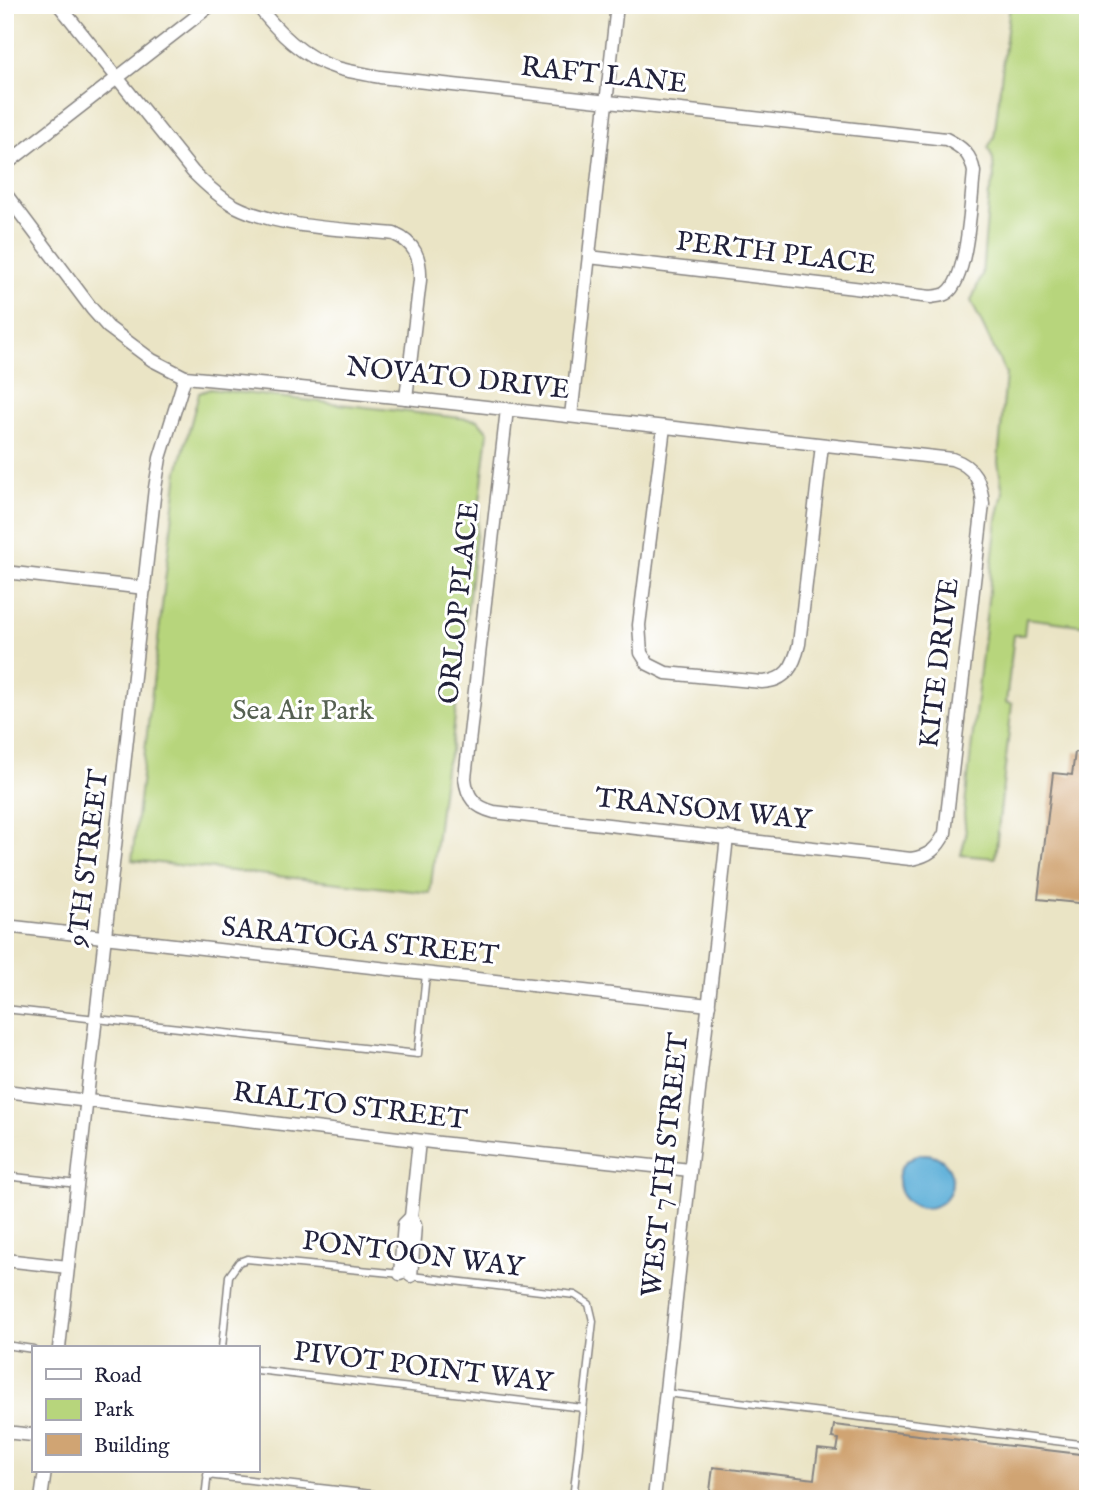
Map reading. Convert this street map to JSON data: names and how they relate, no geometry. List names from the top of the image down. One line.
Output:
{"streets":{"street":["RAFT LANE","PERTH PLACE","NOVATO DRIVE","ORLOP PLACE","KITE DRIVE","TRANSOM WAY","9TH STREET","SARATOGA STREET","RIALTO STREET","WEST 7TH STREET"],"lane":["PONTOON WAY","PIVOT POINT WAY"]},"crossings":[["RAFT LANE","PERTH PLACE"],["NOVATO DRIVE","ORLOP PLACE"],["NOVATO DRIVE","KITE DRIVE"],["NOVATO DRIVE","9TH STREET"],["ORLOP PLACE","TRANSOM WAY"],["KITE DRIVE","TRANSOM WAY"],["TRANSOM WAY","WEST 7TH STREET"],["9TH STREET","SARATOGA STREET"],["9TH STREET","RIALTO STREET"],["SARATOGA STREET","WEST 7TH STREET"],["RIALTO STREET","WEST 7TH STREET"],["PONTOON WAY","PIVOT POINT WAY"]],"parks":["Sea Air Park"],"legend":["Road","Park","Building"]}
